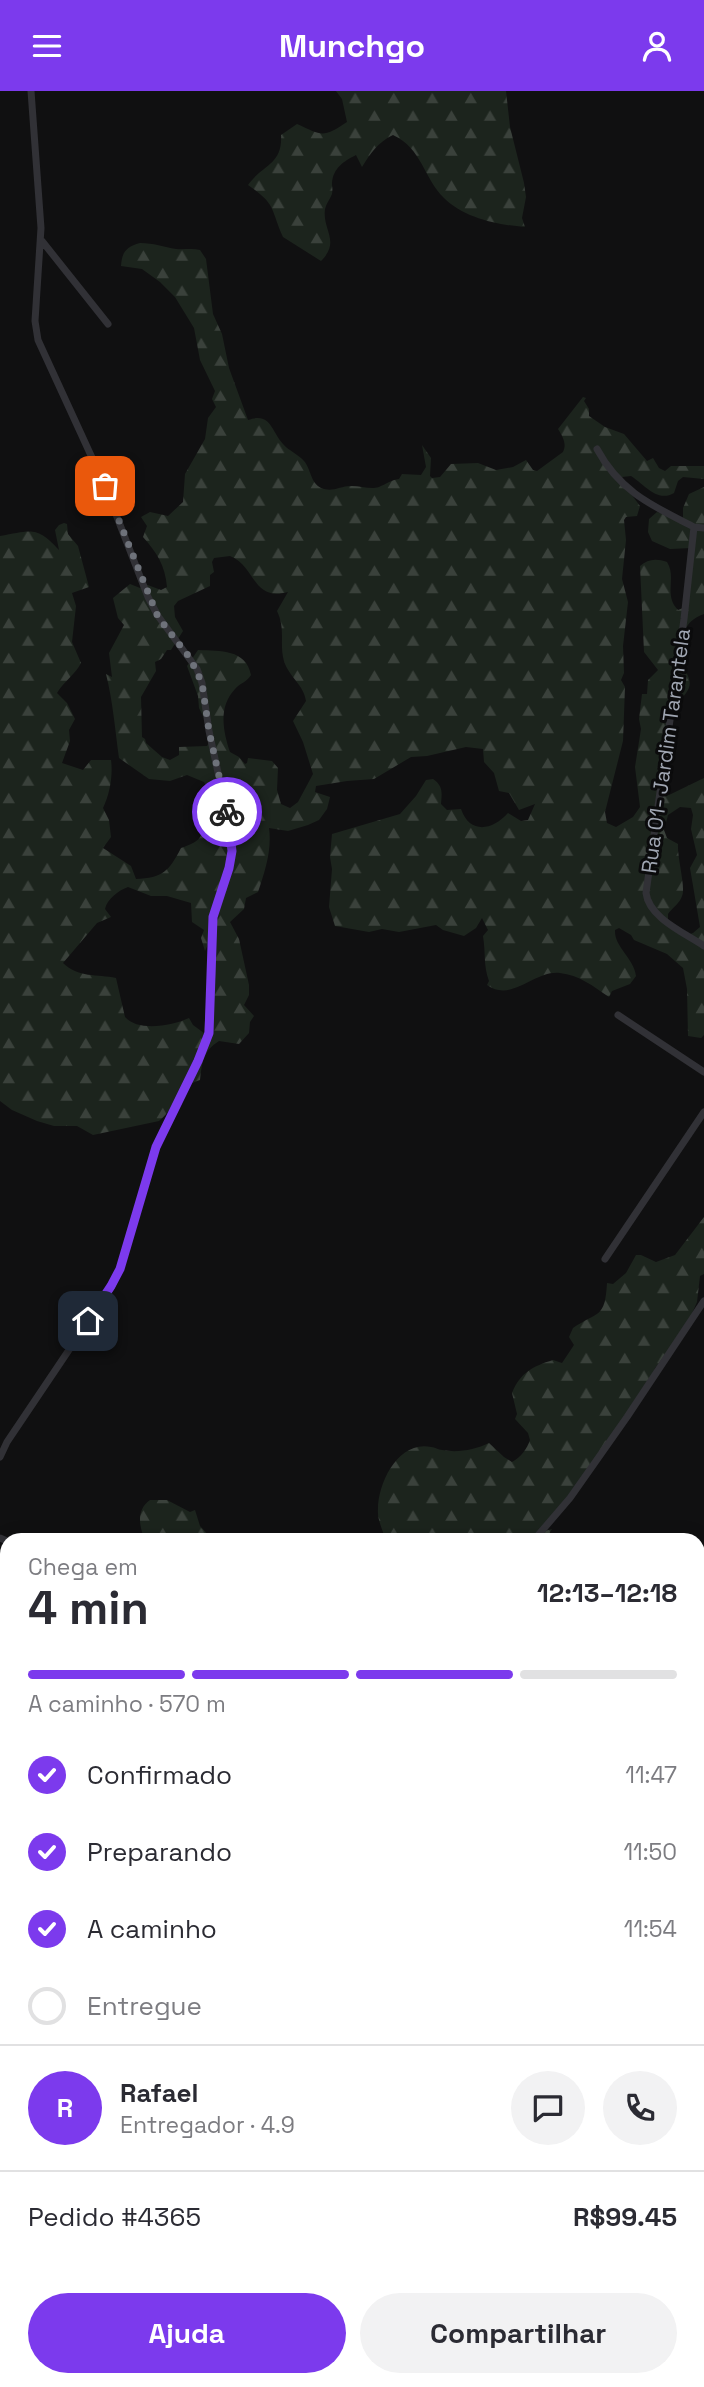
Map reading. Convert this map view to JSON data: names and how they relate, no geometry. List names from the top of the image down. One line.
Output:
{"streets":{"street":["Rua 01- Jardim Tarantela"]},"page":{"header":"Munchgo","heading":["4 min","Chega em","12:13–12:18"],"panel":["Rafael","Entregador · 4.9","Pedido #4365","R$99.45"],"bar":"A caminho · 570 m","list":[["Confirmado","11:47"],["Preparando","11:50"],["A caminho","11:54"],"Entregue"],"round":"R","buttons":["Ajuda","Compartilhar"]}}
